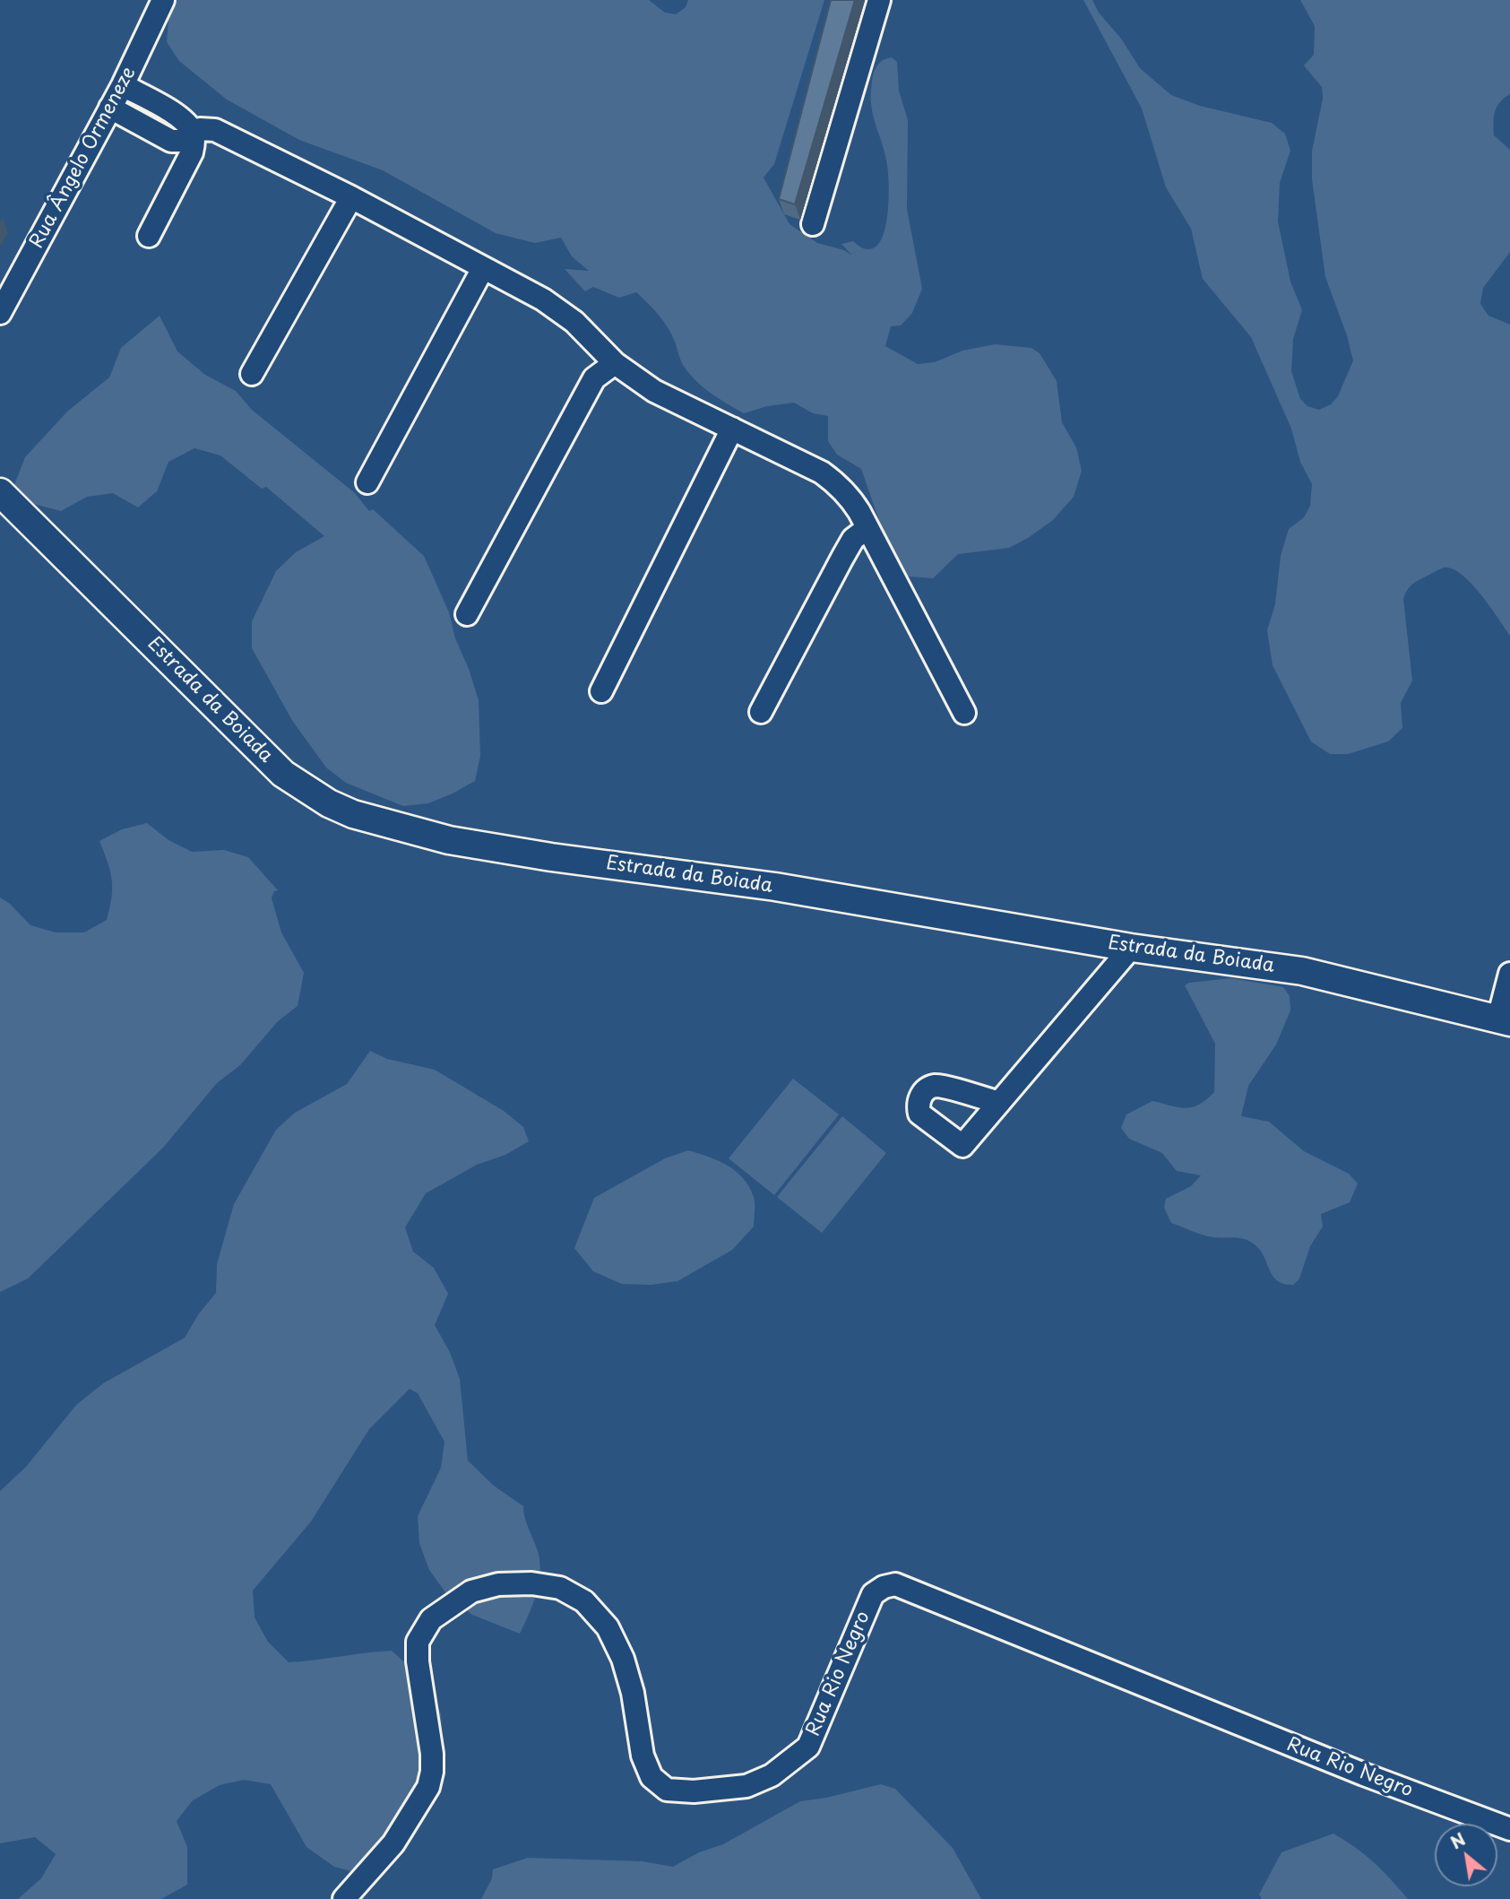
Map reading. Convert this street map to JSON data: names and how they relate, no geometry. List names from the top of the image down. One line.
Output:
{"streets":{"main road":["Estrada da Boiada"],"street":["Rua Ângelo Ormeneze","Rua Rio Negro"]},"north":"top left"}
